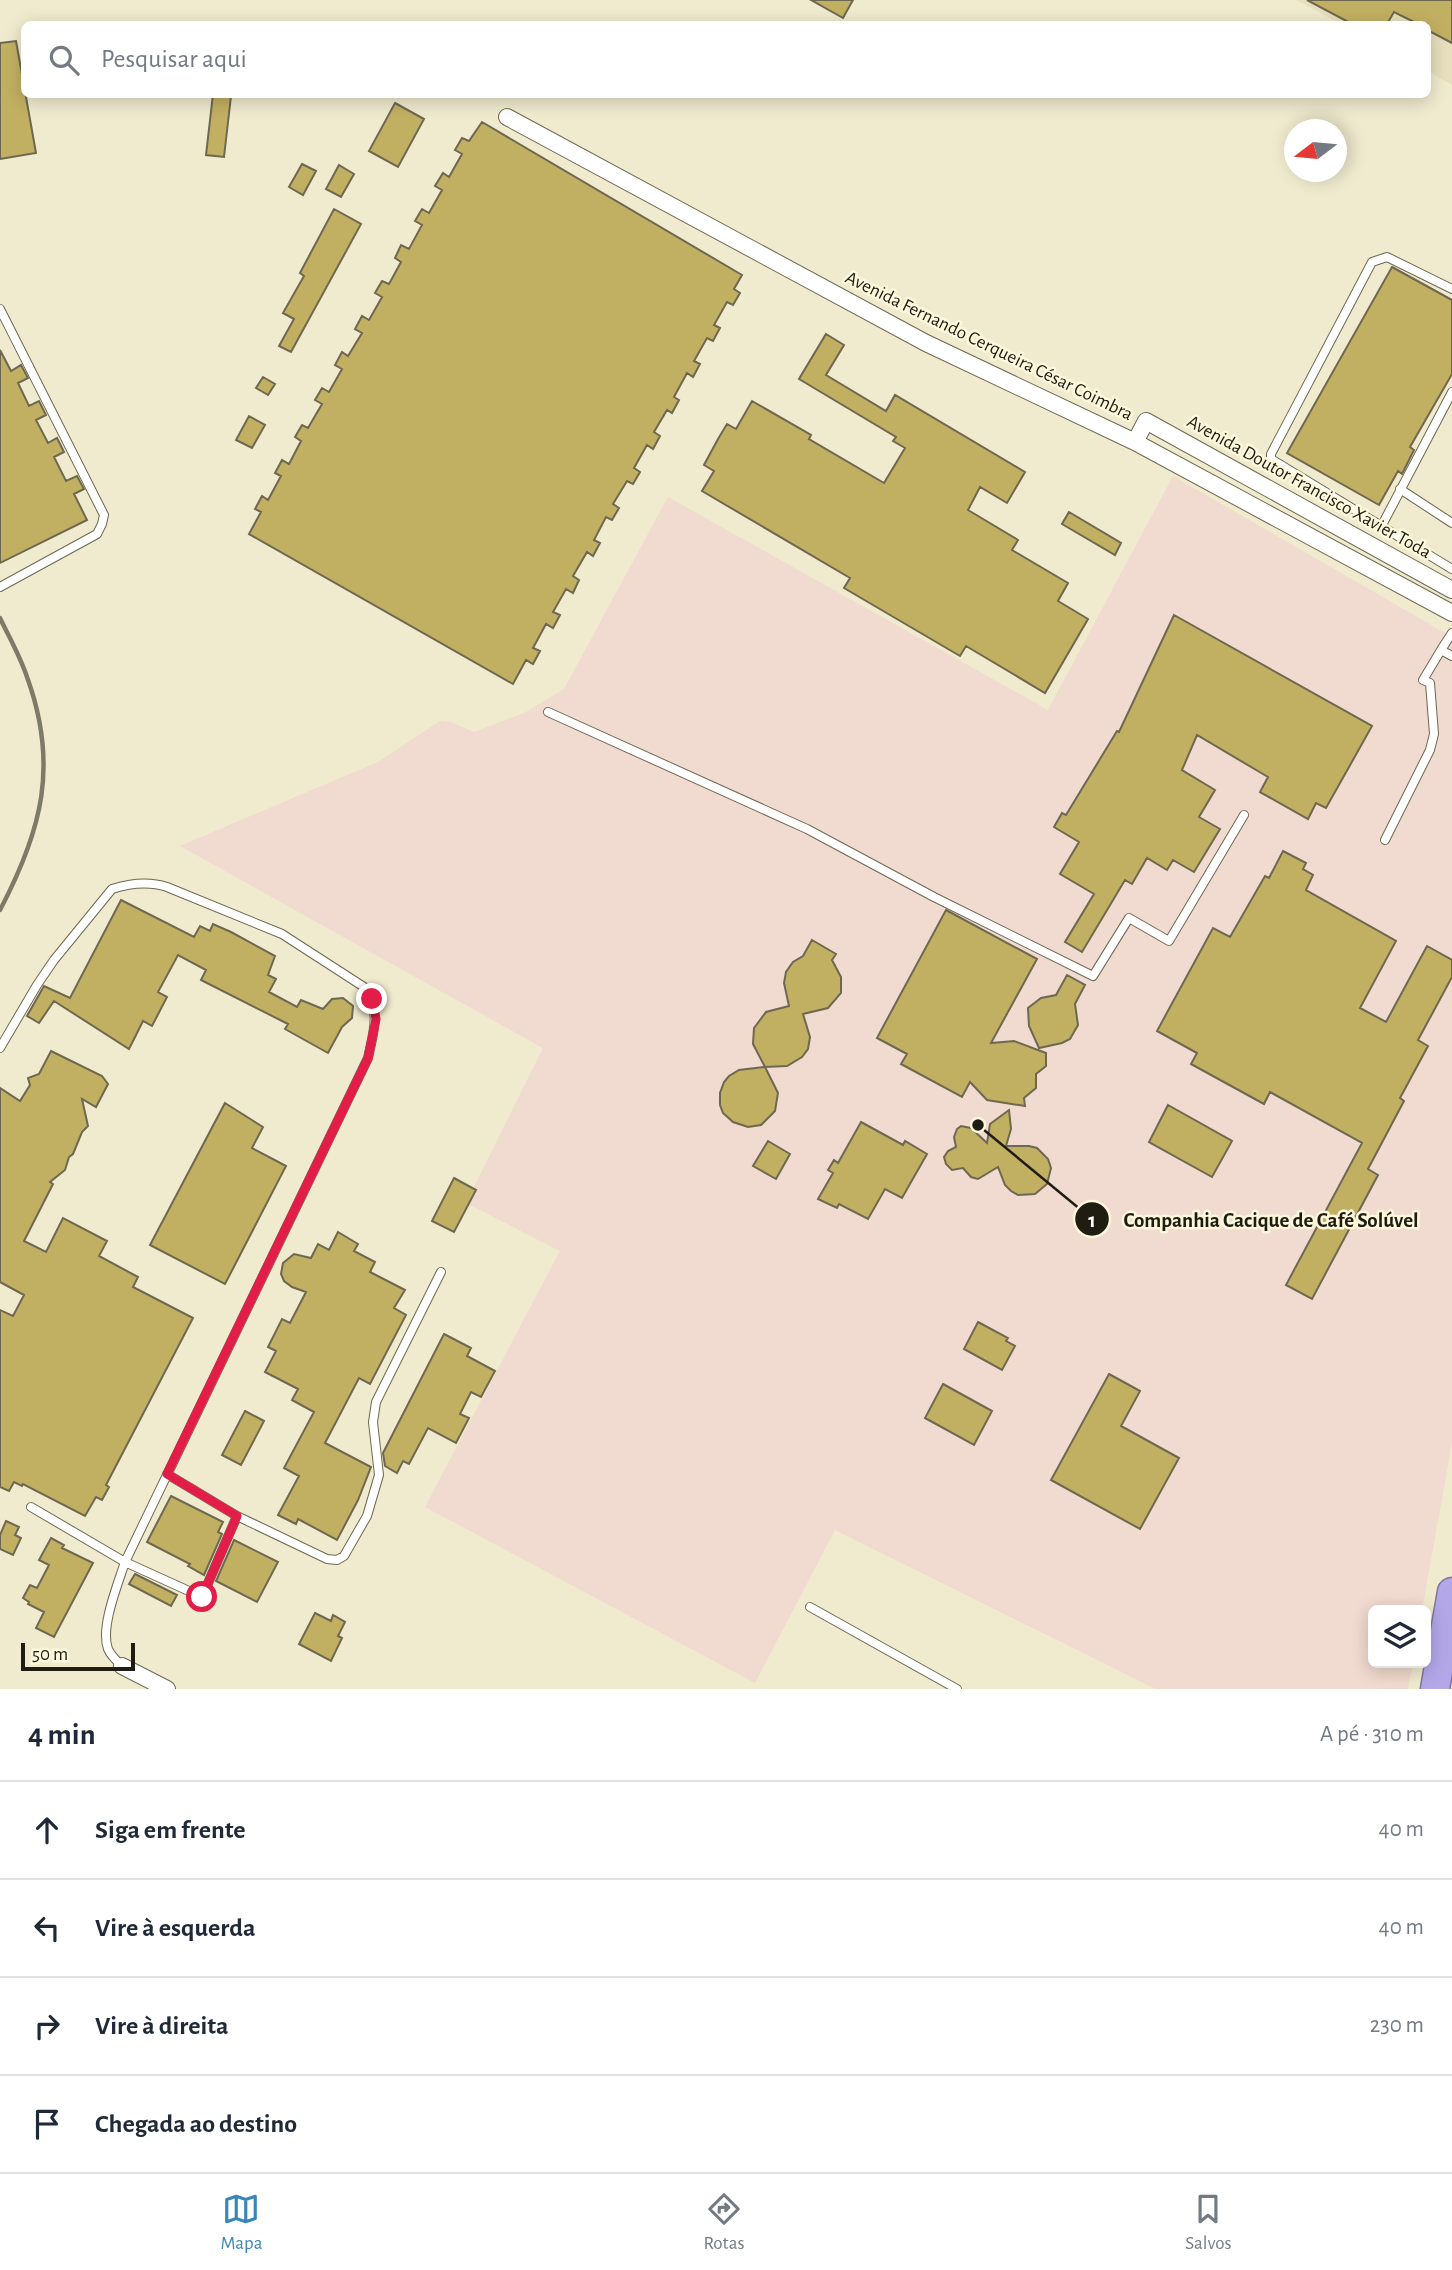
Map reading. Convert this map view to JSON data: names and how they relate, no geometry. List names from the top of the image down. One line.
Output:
{"streets":{"street":["Avenida Fernando Cerqueira César Coimbra","Avenida Doutor Francisco Xavier Toda"]},"crossings":[["Avenida Fernando Cerqueira César Coimbra","Avenida Doutor Francisco Xavier Toda"]],"places":["Companhia Cacique de Café Solúvel"],"scale_bar":"50 m","north":"left","page":{"search":"Pesquisar aqui","scale":"50 m","heading":["4 min","A pé · 310 m"],"list":[["Siga em frente","40 m"],["Vire à esquerda","40 m"],["Vire à direita","230 m"],"Chegada ao destino"],"nav":["Mapa","Rotas","Salvos"]}}
